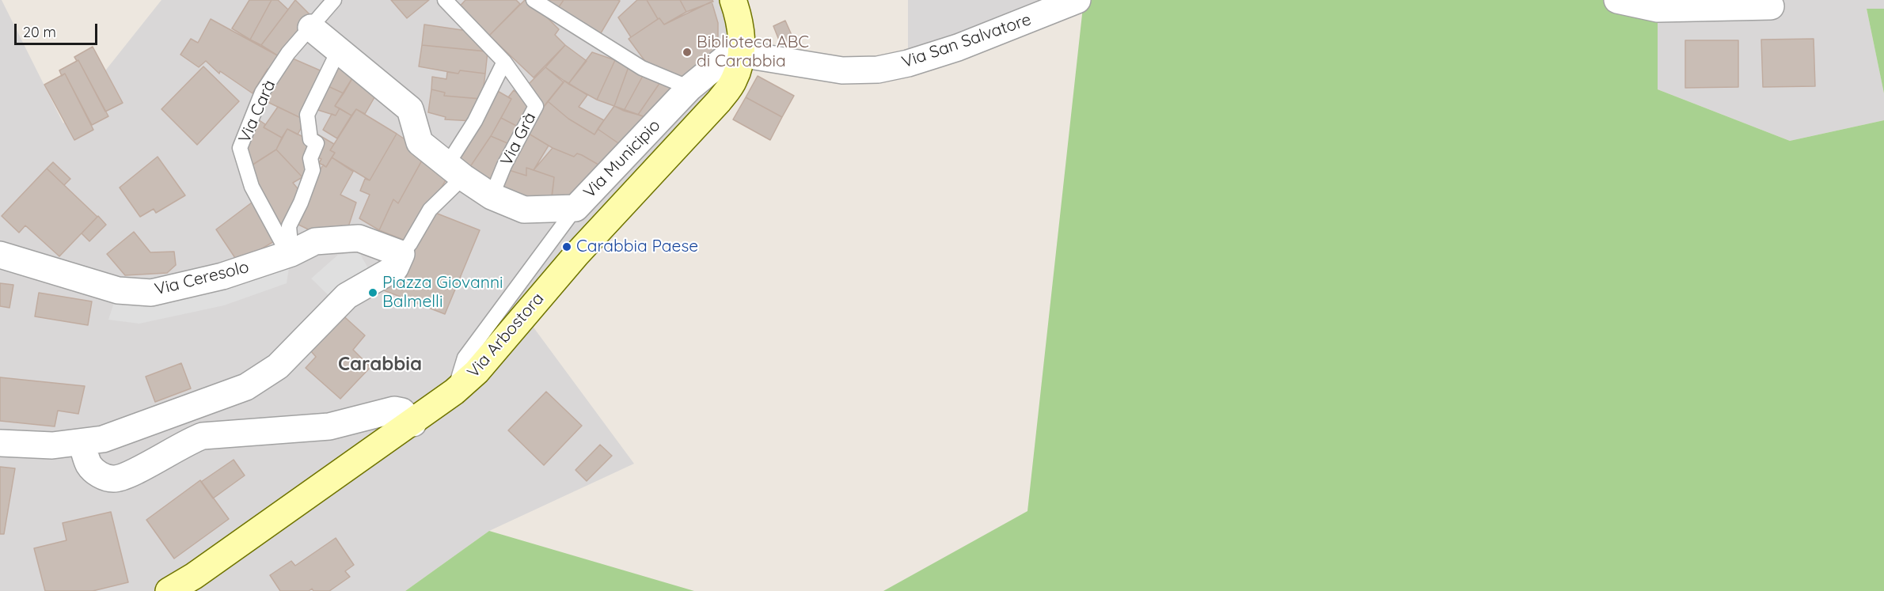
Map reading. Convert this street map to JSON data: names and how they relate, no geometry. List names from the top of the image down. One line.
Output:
{"streets":{"street":["Via San Salvatore","Via Municipio","Via Ceresolo","Via Arbostora"],"lane":["Via Carà","Via Grà"]},"crossings":[["Via San Salvatore","Via Municipio"],["Via San Salvatore","Via Arbostora"],["Via Carà","Via Municipio"],["Via Carà","Via Ceresolo"],["Via Grà","Via Municipio"],["Via Municipio","Via Arbostora"]],"districts":["Carabbia"],"places":["Biblioteca ABC di Carabbia","Carabbia Paese","Piazza Giovanni Balmelli"],"scale_bar":"20 m"}
